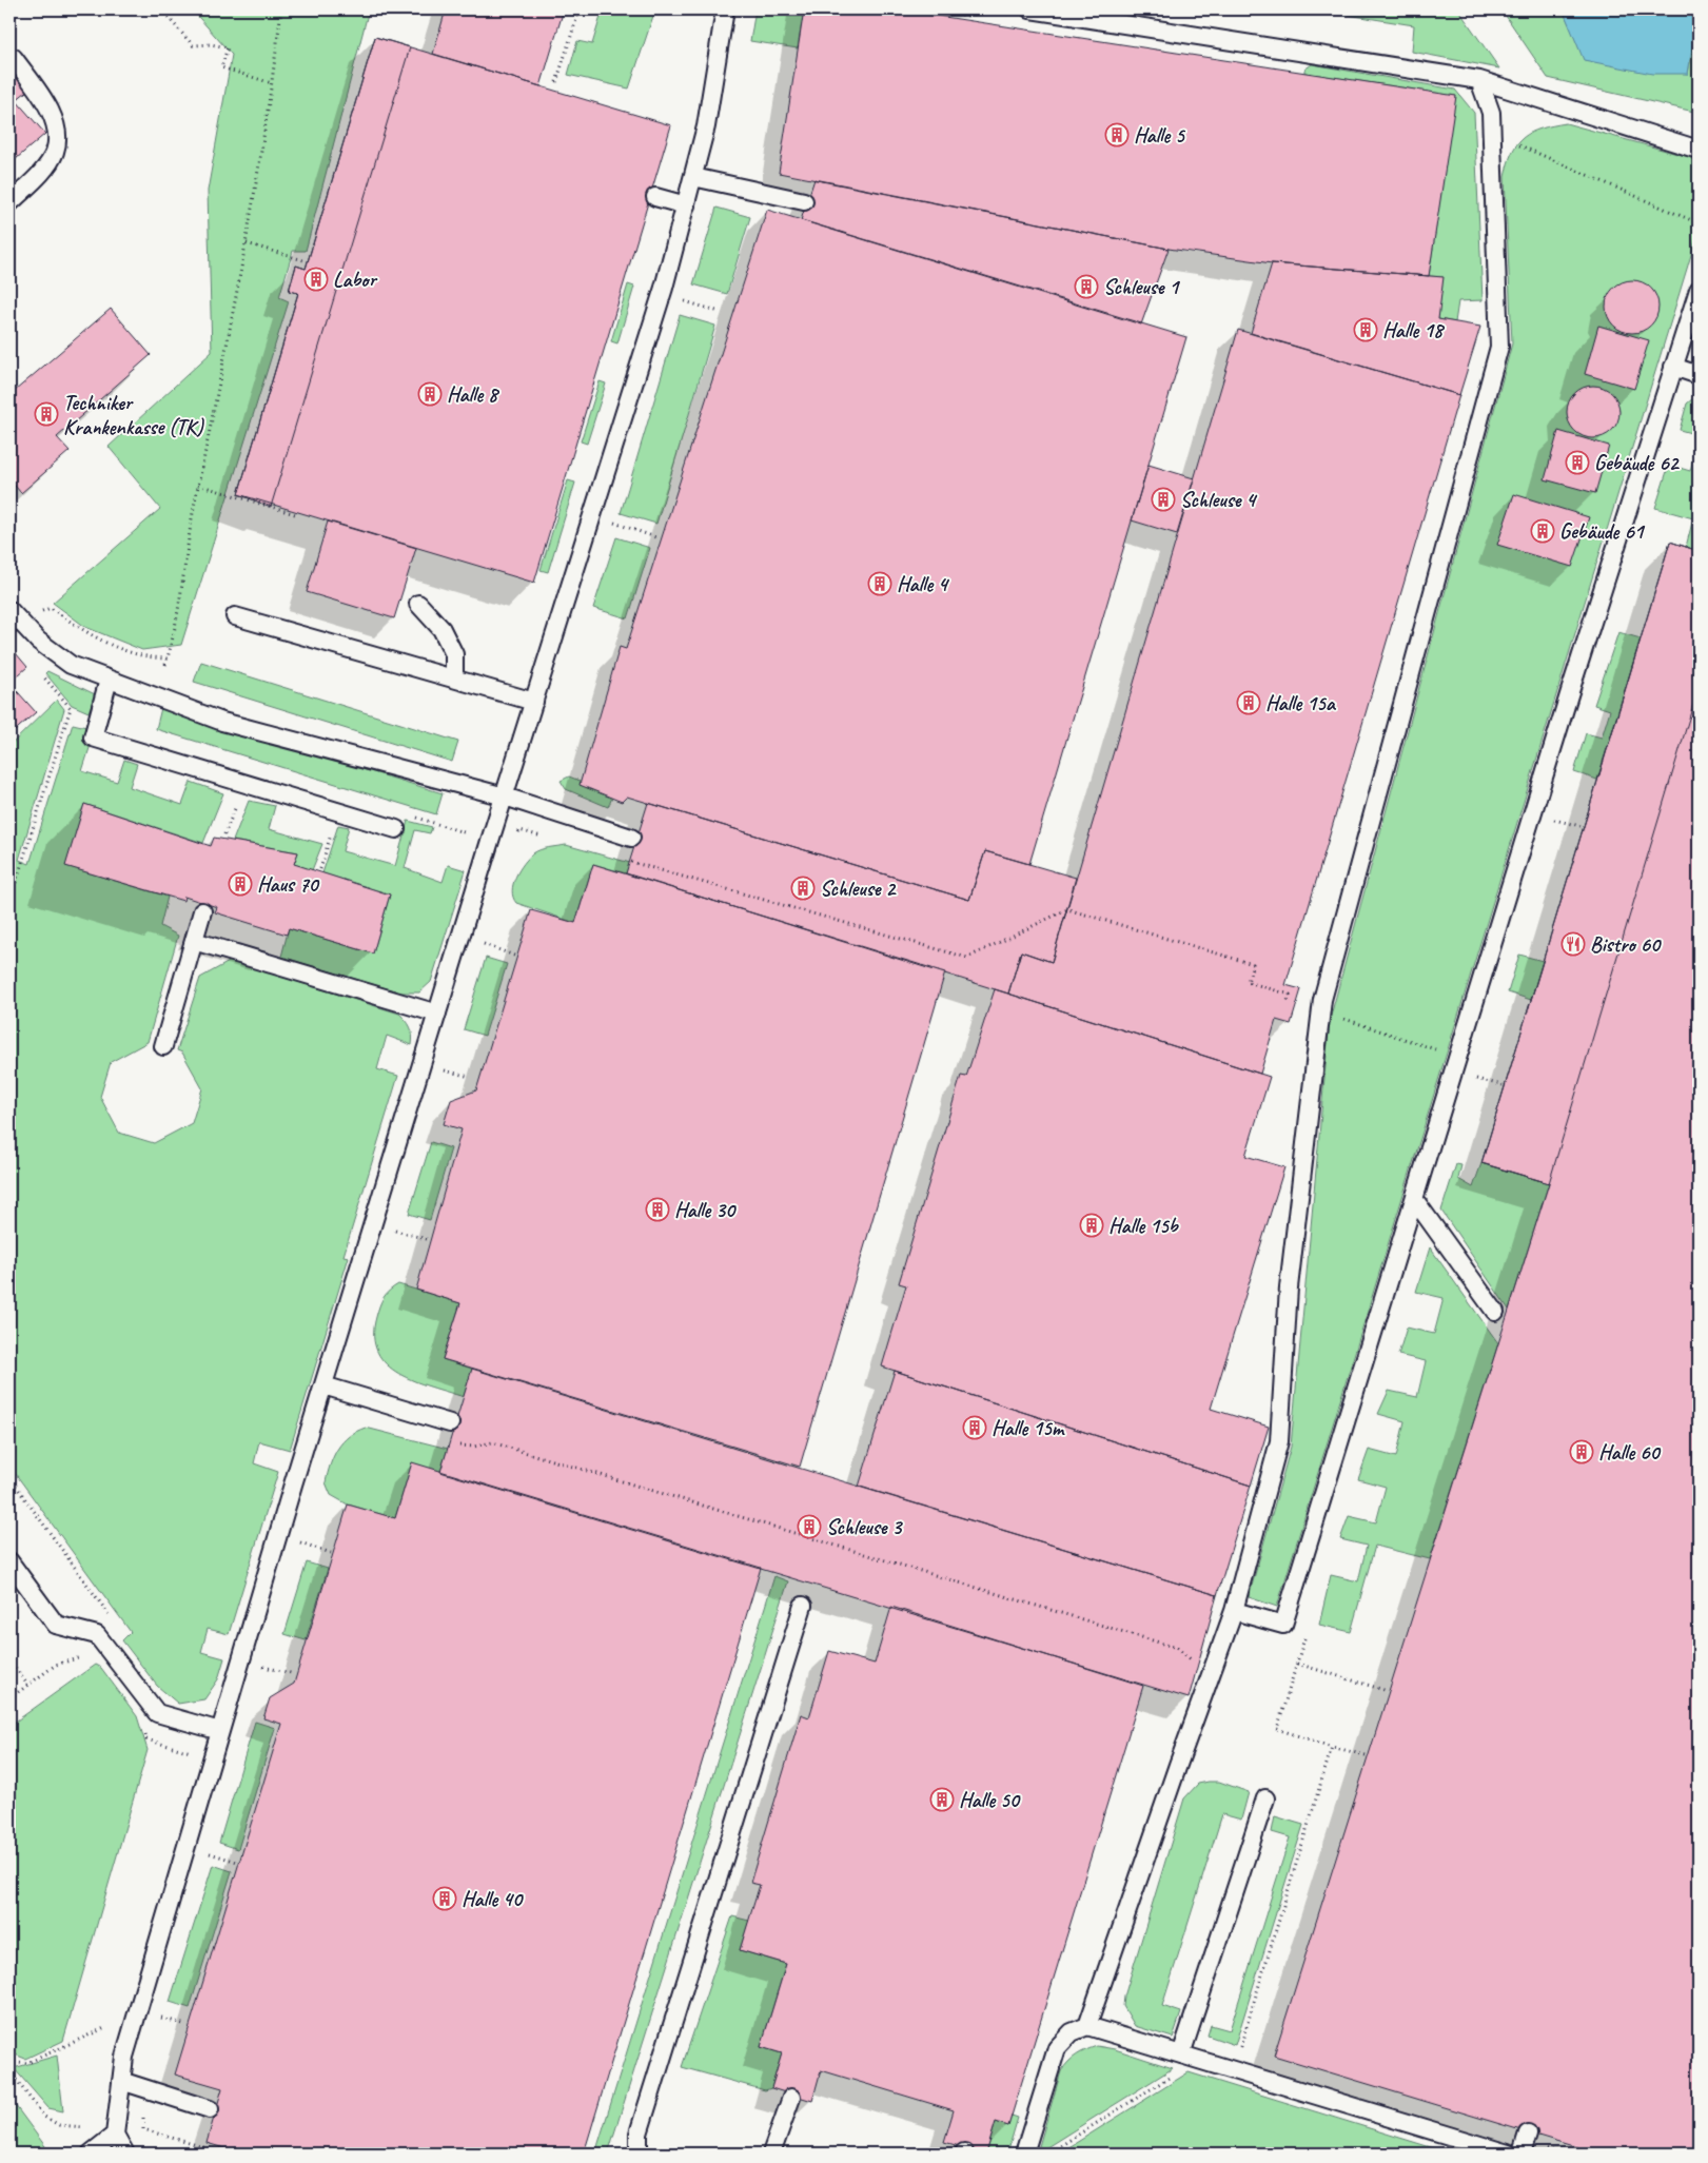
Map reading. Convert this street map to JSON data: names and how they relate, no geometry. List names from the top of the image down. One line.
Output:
{"places":{"building":["Halle 5","Labor","Schleuse 1","Halle 18","Halle 8","Techniker Krankenkasse (TK)","Gebäude 62","Schleuse 4","Gebäude 61","Halle 4","Halle 15a","Haus 70","Schleuse 2","Halle 30","Halle 15b","Halle 15m","Halle 60","Schleuse 3","Halle 50","Halle 40"],"restaurant":["Bistro 60"]}}
